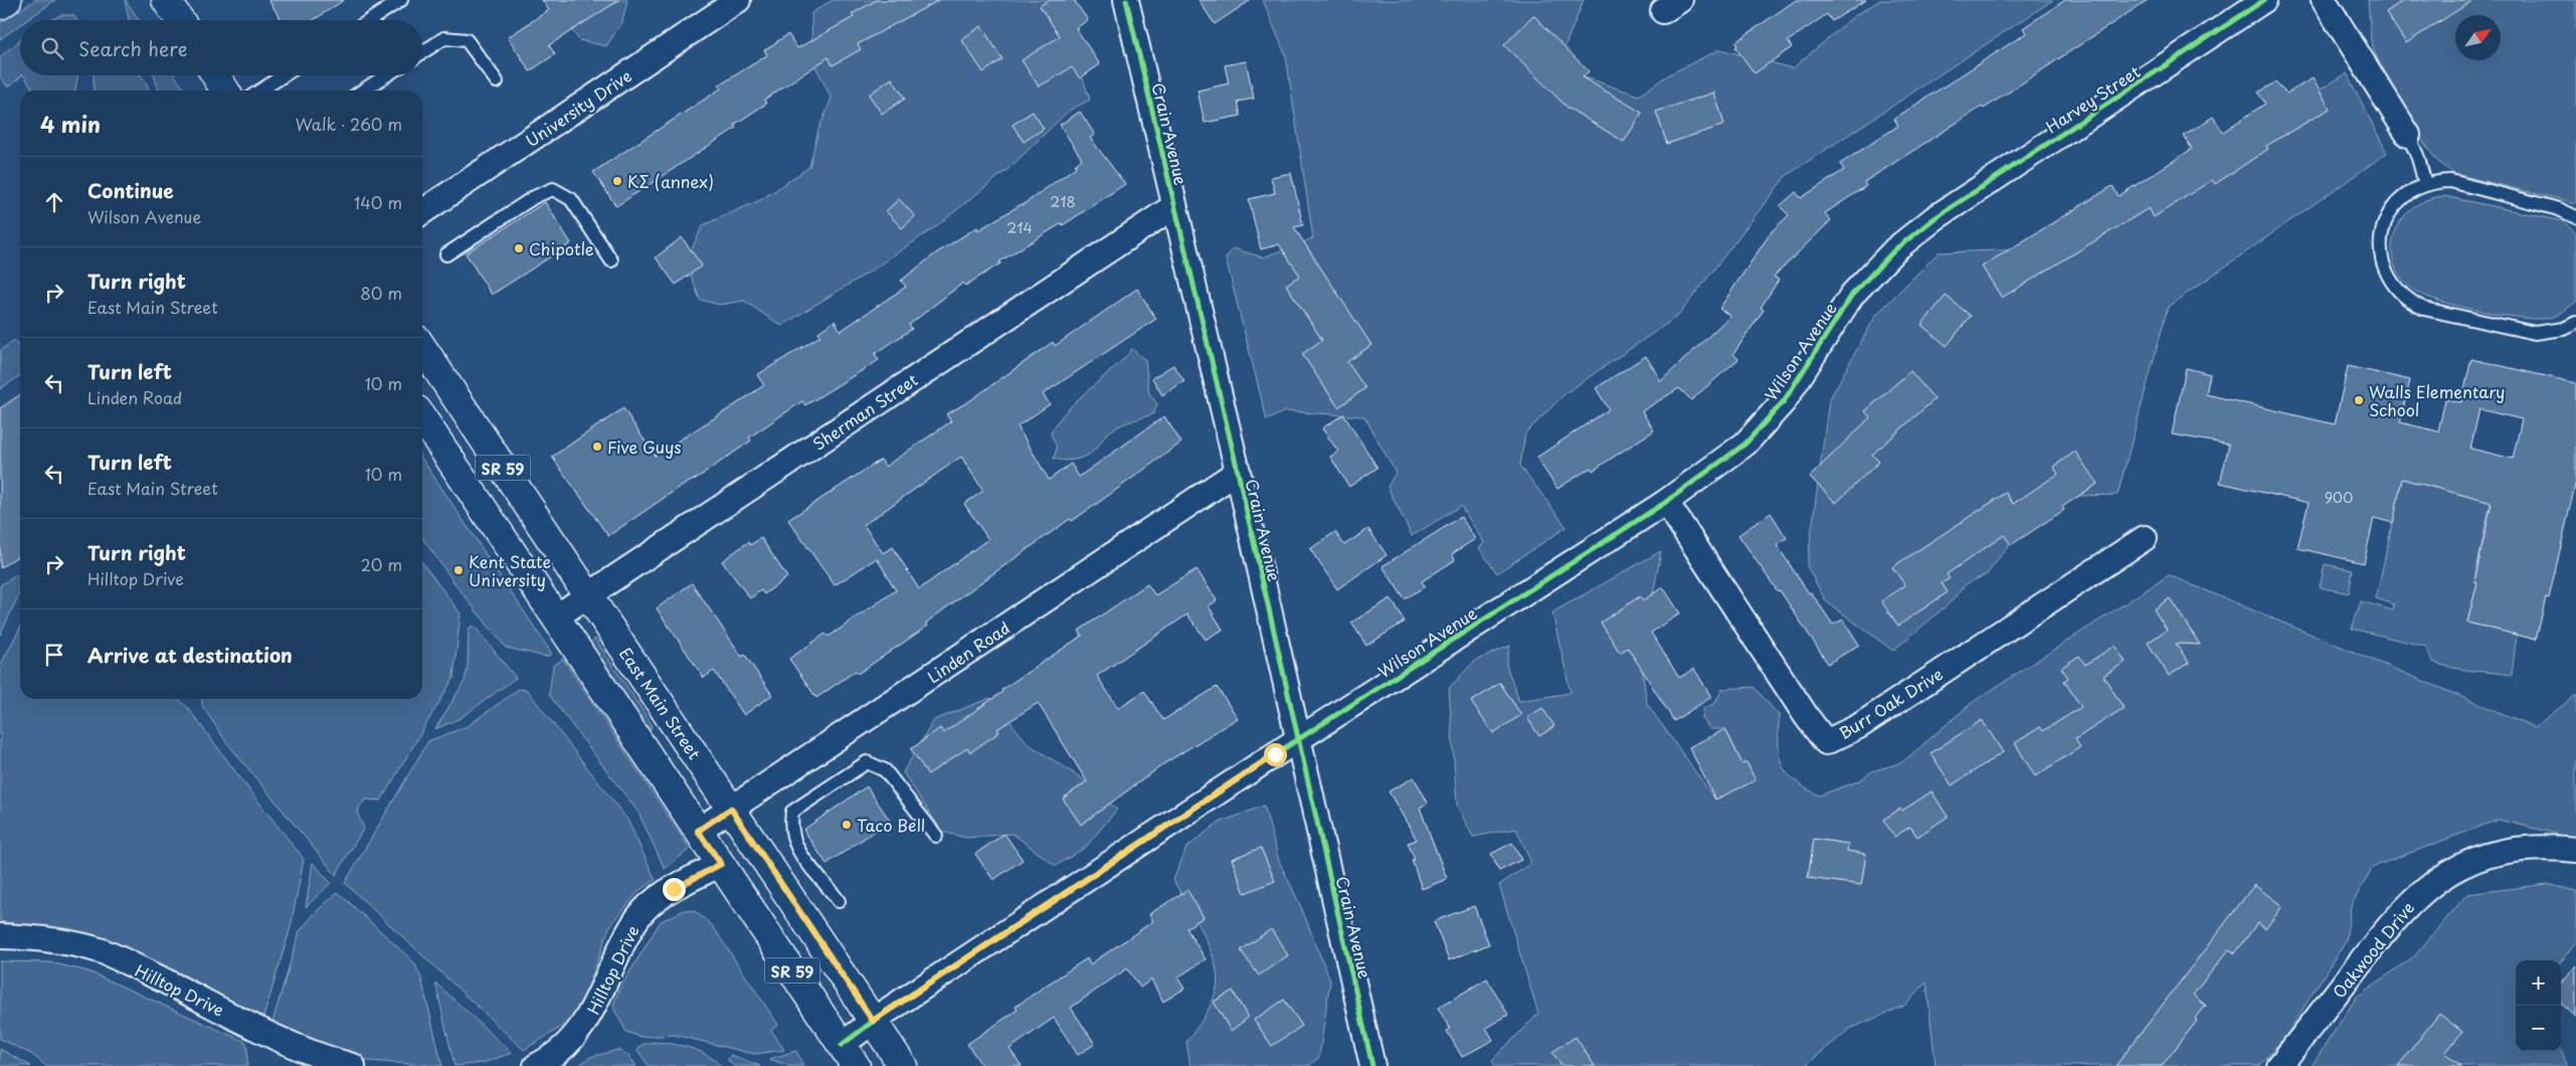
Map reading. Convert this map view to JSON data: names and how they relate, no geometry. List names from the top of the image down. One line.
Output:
{"streets":{"main road":["SR 59","East Main Street"],"street":["Harvey Street","University Drive","Crain Avenue","Wilson Avenue","Sherman Street","Linden Road","Burr Oak Drive","Oakwood Drive","Hilltop Drive"]},"crossings":[["Harvey Street","Wilson Avenue"],["Crain Avenue","Wilson Avenue"],["Crain Avenue","Sherman Street"],["Crain Avenue","Linden Road"],["Wilson Avenue","SR 59"],["Wilson Avenue","East Main Street"],["Wilson Avenue","Burr Oak Drive"],["Sherman Street","SR 59"],["Sherman Street","East Main Street"],["SR 59","Linden Road"],["SR 59","Hilltop Drive"],["Linden Road","East Main Street"]],"places":["ΚΣ (annex)","Chipotle","Walls Elementary School","Five Guys","Kent State University","Taco Bell"],"house_numbers":["218","214","900"],"north":"top right","page":{"search":"Search here","heading":["4 min","Walk · 260 m"],"list":[["Continue","Wilson Avenue","140 m"],["Turn right","East Main Street","80 m"],["Turn left","Linden Road","10 m"],["Turn left","East Main Street","10 m"],["Turn right","Hilltop Drive","20 m"],"Arrive at destination"],"map_buttons":["+","−"]}}
